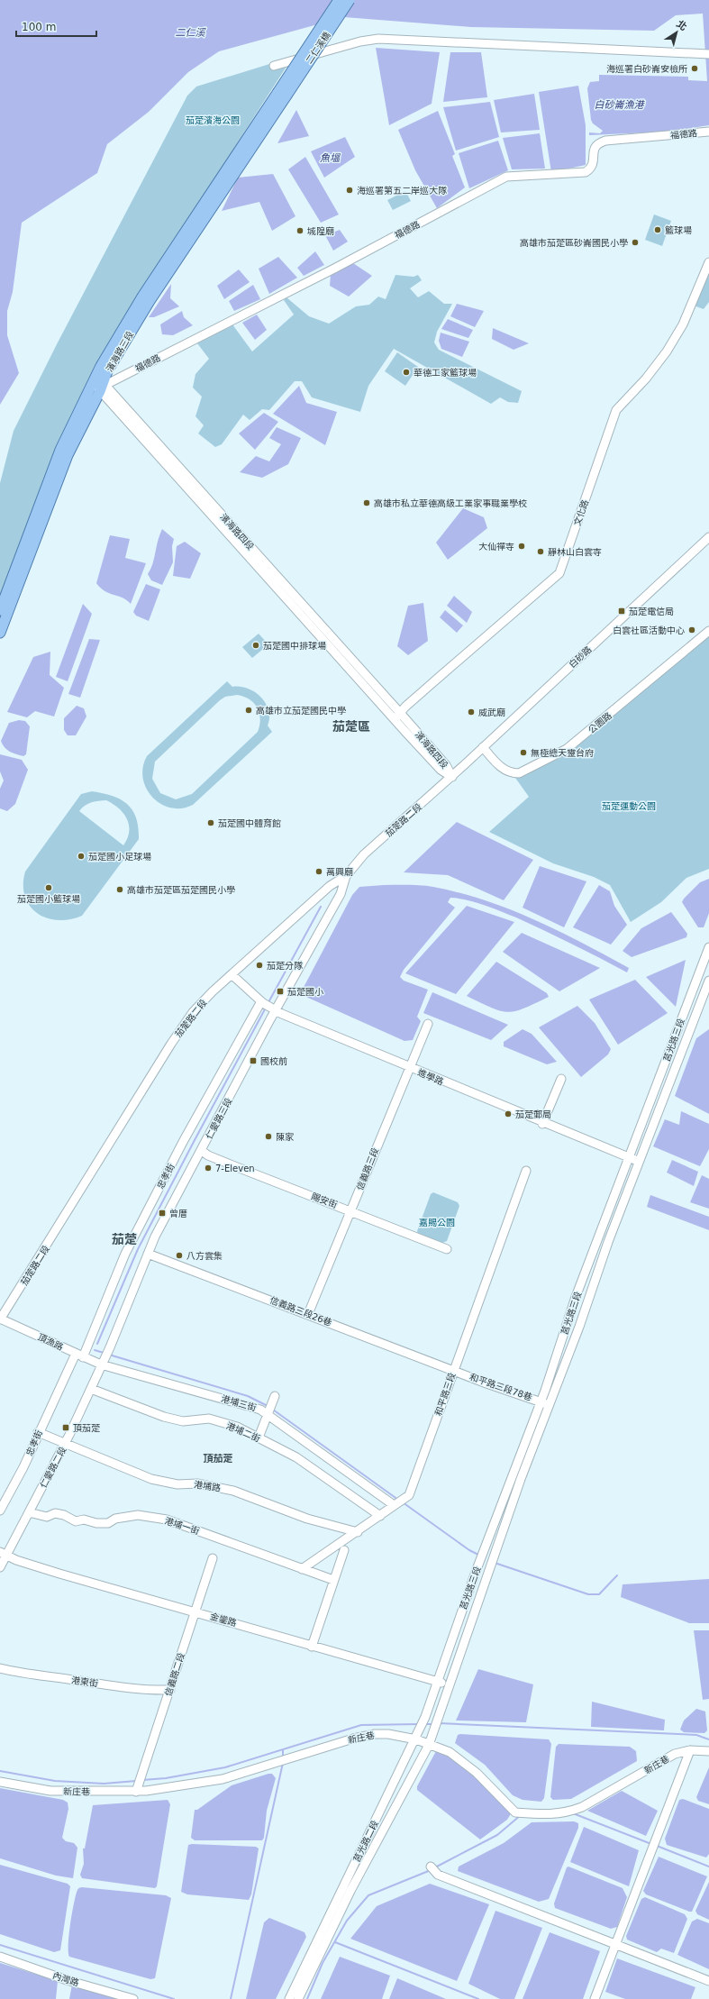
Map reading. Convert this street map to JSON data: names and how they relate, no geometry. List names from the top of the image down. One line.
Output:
{"streets":{"main road":["二仁溪橋","濱海路三段"],"street":["福德路","文化路","濱海路四段","白砂路","公園路","茄萣路二段","莒光路三段","進學路","仁愛路三段","信義路三段","忠孝街","賜安街","信義路三段26巷","頂漁路","和平路三段78巷","和平路三段","港埔三街","港埔二街","仁愛路二段","港埔路","港埔一街","金鑾路","信義路二段","港東街","新庄巷","莒光路二段","內灣路"]},"crossings":[["二仁溪橋","濱海路三段"],["福德路","濱海路三段"],["福德路","濱海路四段"],["濱海路三段","濱海路四段"],["文化路","濱海路四段"],["濱海路四段","白砂路"],["濱海路四段","茄萣路二段"],["白砂路","公園路"],["白砂路","茄萣路二段"],["茄萣路二段","進學路"],["茄萣路二段","仁愛路三段"],["茄萣路二段","頂漁路"],["莒光路三段","進學路"],["莒光路三段","和平路三段78巷"],["莒光路三段","金鑾路"],["莒光路三段","莒光路二段"],["進學路","仁愛路三段"],["進學路","信義路三段"],["進學路","忠孝街"],["仁愛路三段","賜安街"],["仁愛路三段","信義路三段26巷"],["仁愛路三段","頂漁路"],["仁愛路三段","港埔三街"],["仁愛路三段","仁愛路二段"],["信義路三段","賜安街"],["信義路三段","信義路三段26巷"],["忠孝街","頂漁路"],["忠孝街","港埔路"],["信義路三段26巷","和平路三段78巷"],["信義路三段26巷","和平路三段"],["頂漁路","港埔三街"],["頂漁路","仁愛路二段"],["和平路三段78巷","和平路三段"],["和平路三段","港埔三街"],["和平路三段","港埔二街"],["和平路三段","港埔路"],["和平路三段","港埔一街"],["港埔三街","仁愛路二段"],["港埔二街","仁愛路二段"],["仁愛路二段","港埔路"],["仁愛路二段","港埔一街"],["仁愛路二段","金鑾路"],["金鑾路","信義路二段"],["金鑾路","莒光路二段"],["信義路二段","港東街"],["信義路二段","新庄巷"],["新庄巷","莒光路二段"]],"districts":["茄萣區","茄萣","頂茄萣"],"water":["二仁溪","白砂崙漁港","魚塭"],"parks":["茄萣濱海公園","茄萣運動公園","嘉賜公園"],"places":{"other":["海巡署白砂崙安檢所","海巡署第五二岸巡大隊","籃球場","城隍廟","高雄市茄萣區砂崙國民小學","華德工家籃球場","高雄市私立華德高級工業家事職業學校","大仙禪寺","靜林山白雲寺","白雲社區活動中心","茄萣國中排球場","高雄市立茄萣國民中學","威武廟","無極總天靈台府","茄萣國中體育館","茄萣國小足球場","萬興廟","茄萣國小籃球場","高雄市茄萣區茄萣國民小學","茄萣分隊","茄萣郵局","陳家","7-Eleven","八方雲集"],"transit":["茄萣電信局","茄萣國小","國校前","曾厝","頂茄萣"]},"scale_bar":"100 m","north":"top right"}
